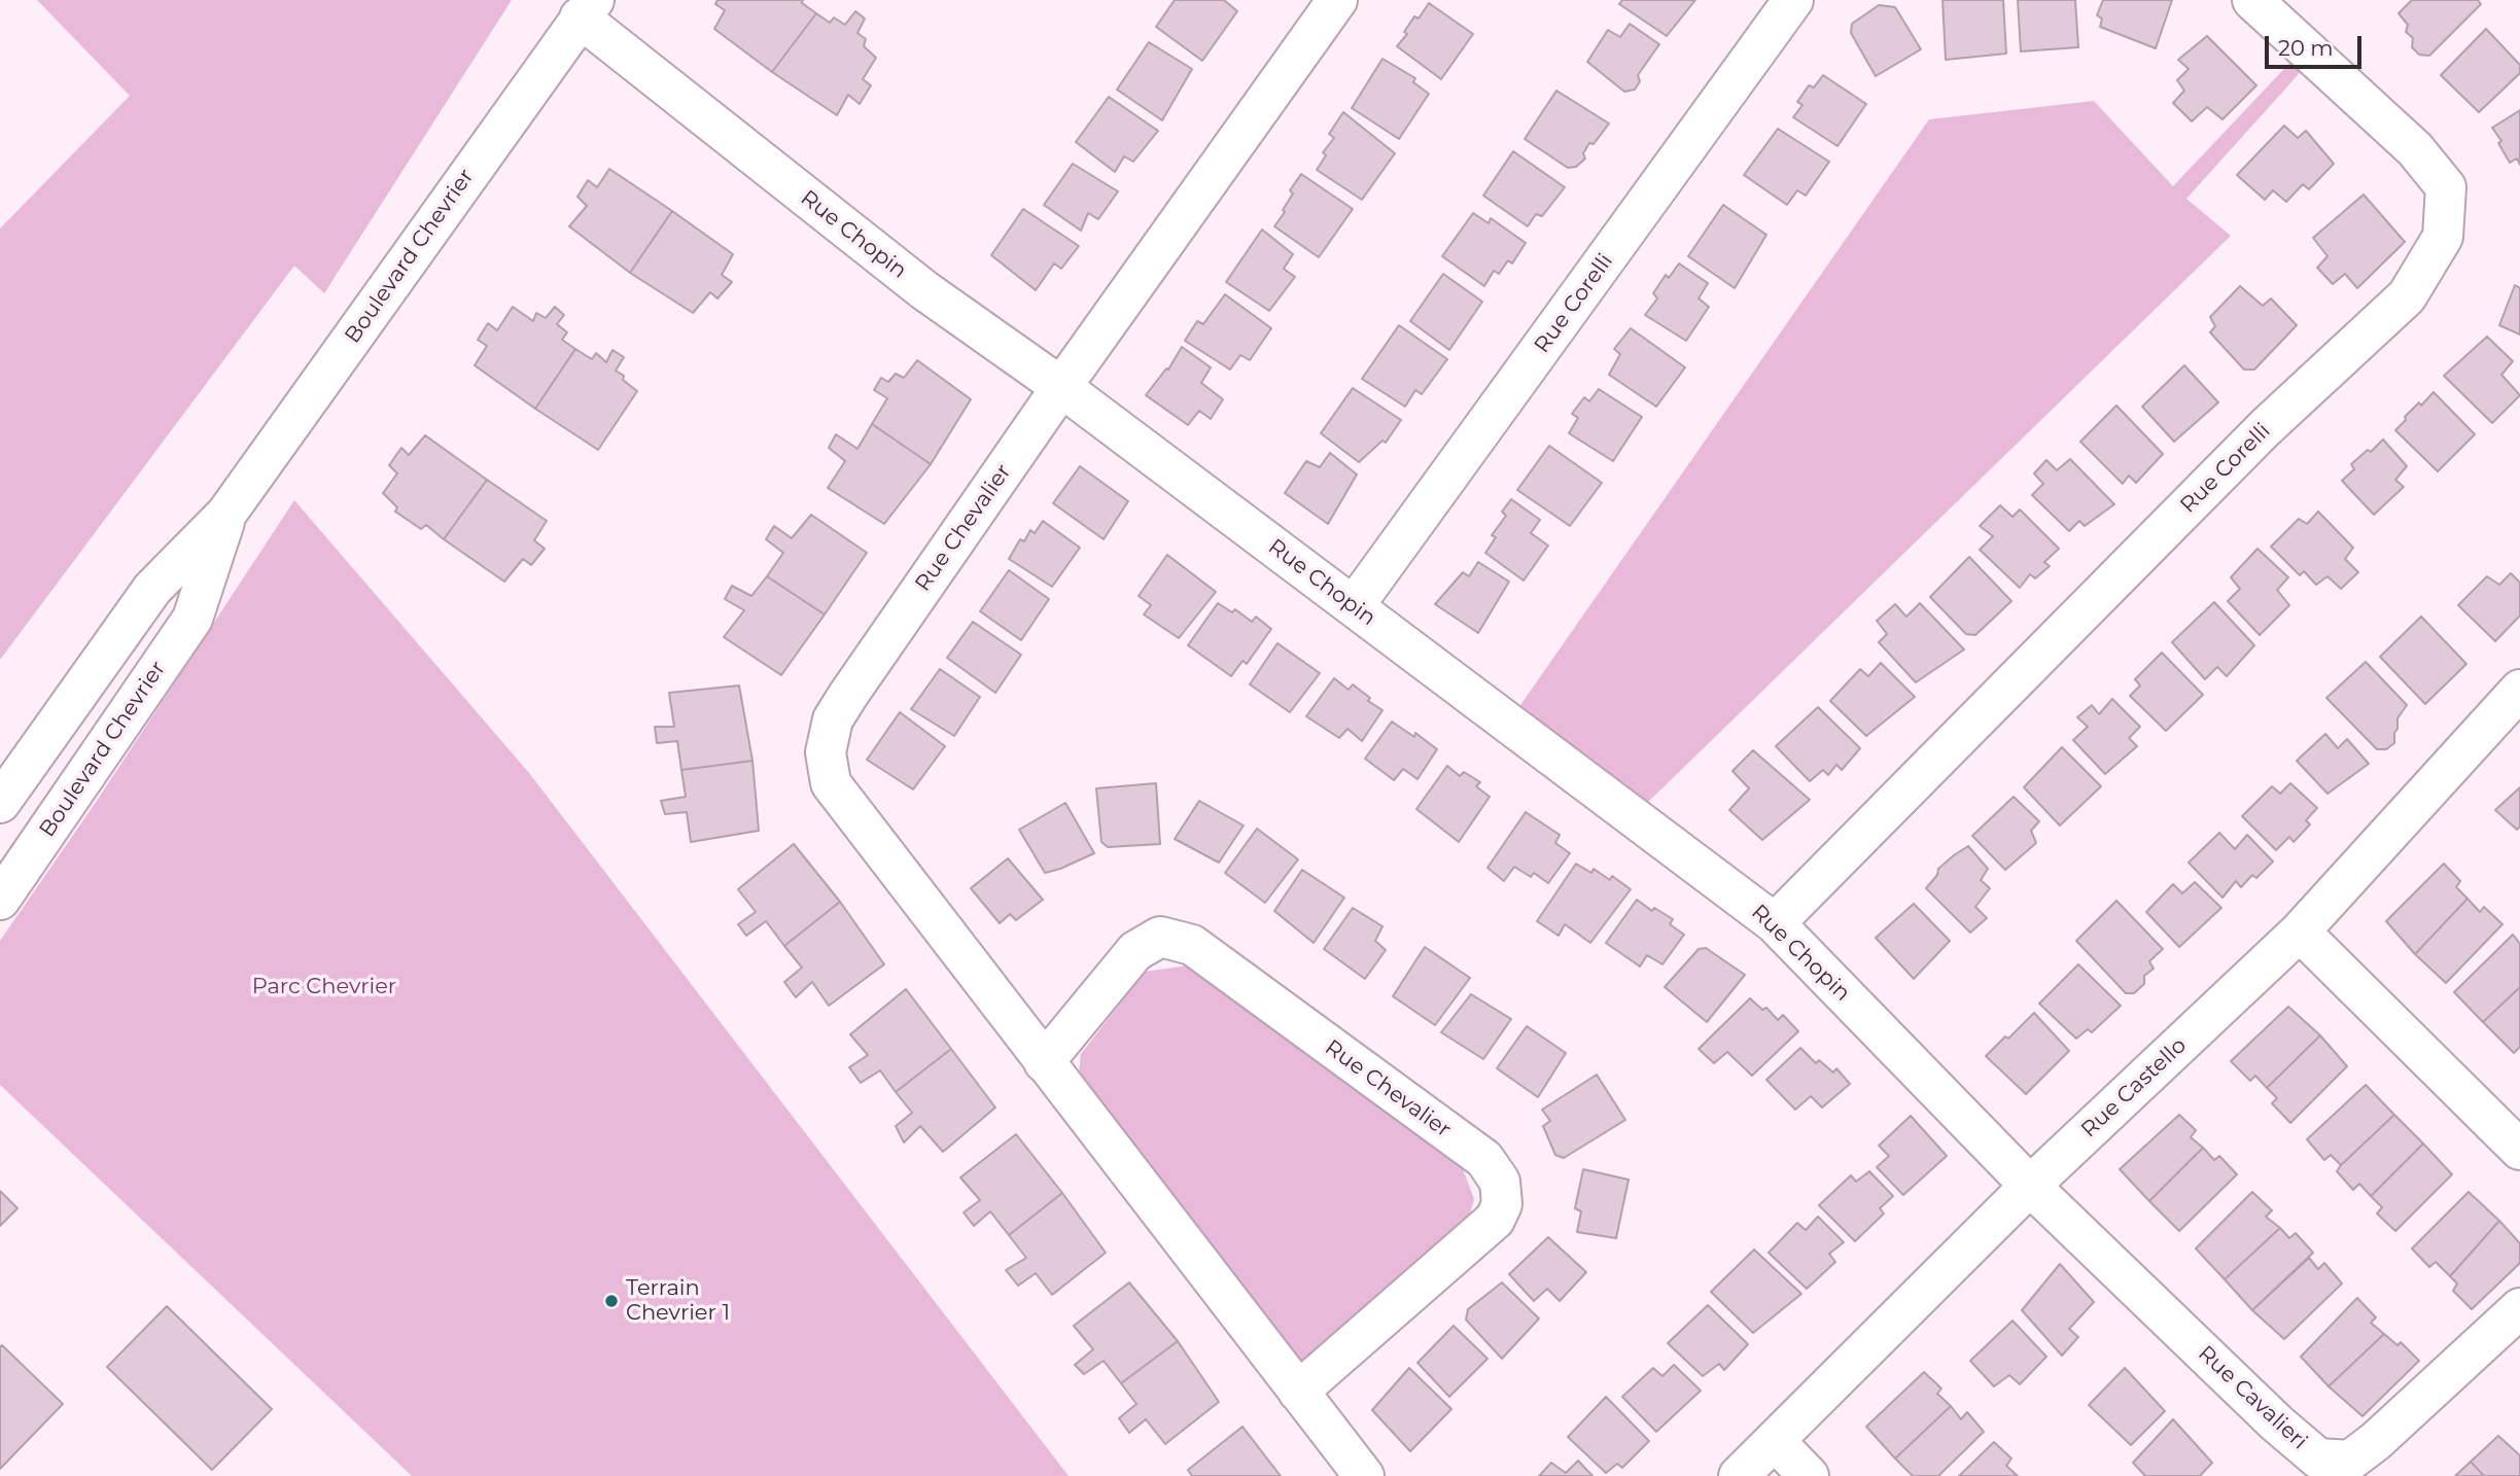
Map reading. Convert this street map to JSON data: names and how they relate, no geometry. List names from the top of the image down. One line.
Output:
{"streets":{"street":["Rue Chopin","Boulevard Chevrier","Rue Corelli","Rue Chevalier","Rue Castello","Rue Cavalieri"]},"crossings":[["Rue Chopin","Boulevard Chevrier"],["Rue Chopin","Rue Corelli"],["Rue Chopin","Rue Chevalier"],["Rue Chopin","Rue Castello"],["Rue Chopin","Rue Cavalieri"],["Rue Castello","Rue Cavalieri"]],"parks":["Parc Chevrier"],"places":["Terrain Chevrier 1"],"scale_bar":"20 m"}
